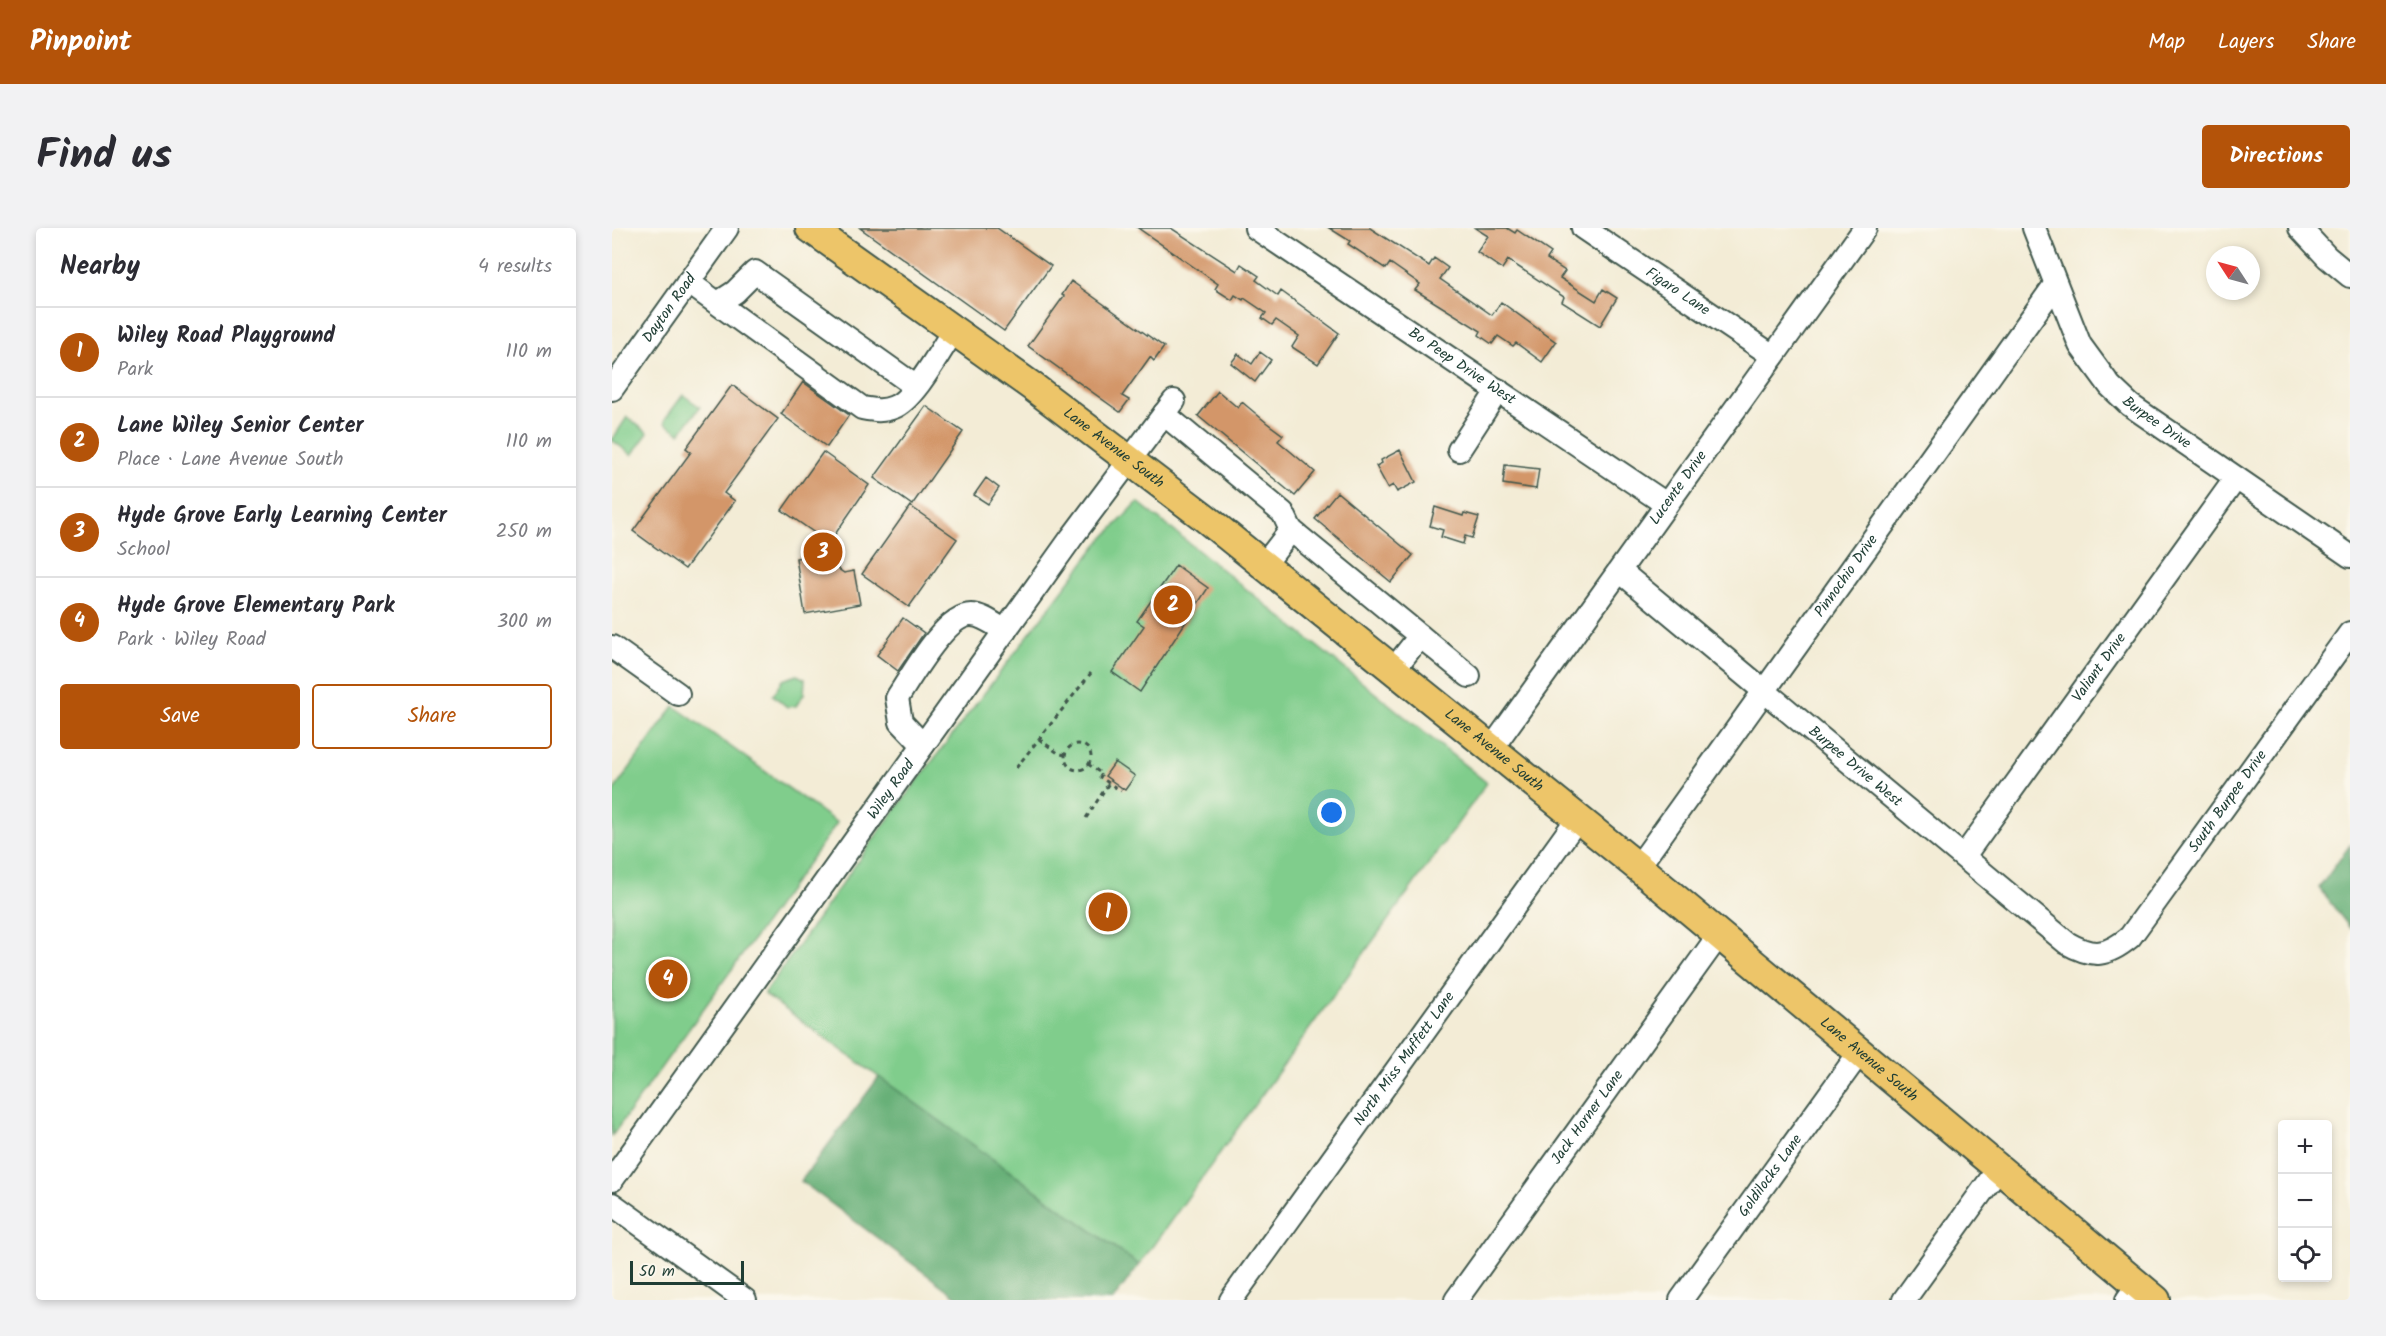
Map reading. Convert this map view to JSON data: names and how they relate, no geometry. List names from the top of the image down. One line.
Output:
{"streets":{"main road":["Lane Avenue South"],"street":["Figaro Lane","Dayton Road","Bo Peep Drive West","Burpee Drive","Lucente Drive","Pinnochio Drive","Valiant Drive","Burpee Drive West","Wiley Road","South Burpee Drive","North Miss Muffett Lane","Jack Horner Lane","Goldilocks Lane"]},"crossings":[["Figaro Lane","Lucente Drive"],["Bo Peep Drive West","Lucente Drive"],["Burpee Drive","Pinnochio Drive"],["Burpee Drive","Valiant Drive"],["Lane Avenue South","Lucente Drive"],["Lane Avenue South","Pinnochio Drive"],["Lane Avenue South","Wiley Road"],["Lane Avenue South","North Miss Muffett Lane"],["Lane Avenue South","Jack Horner Lane"],["Lane Avenue South","Goldilocks Lane"],["Lucente Drive","Burpee Drive West"],["Pinnochio Drive","Burpee Drive West"],["Valiant Drive","Burpee Drive West"],["Burpee Drive West","South Burpee Drive"]],"scale_bar":"50 m","north":"top left","page":{"header":"Pinpoint","nav":["Map","Layers","Share"],"title":"Find us","buttons":["Directions",["Save","Share"]],"heading":["Nearby","4 results"],"list":[{"mark":"1","name":"Wiley Road Playground","note":"Park","value":"110 m"},{"mark":"2","name":"Lane Wiley Senior Center","note":"Place · Lane Avenue South","value":"110 m"},{"mark":"3","name":"Hyde Grove Early Learning Center","note":"School","value":"250 m"},{"mark":"4","name":"Hyde Grove Elementary Park","note":"Park · Wiley Road","value":"300 m"}],"pins":["3","2","1","4"],"map_buttons":["+","−"],"scale":"50 m"}}
